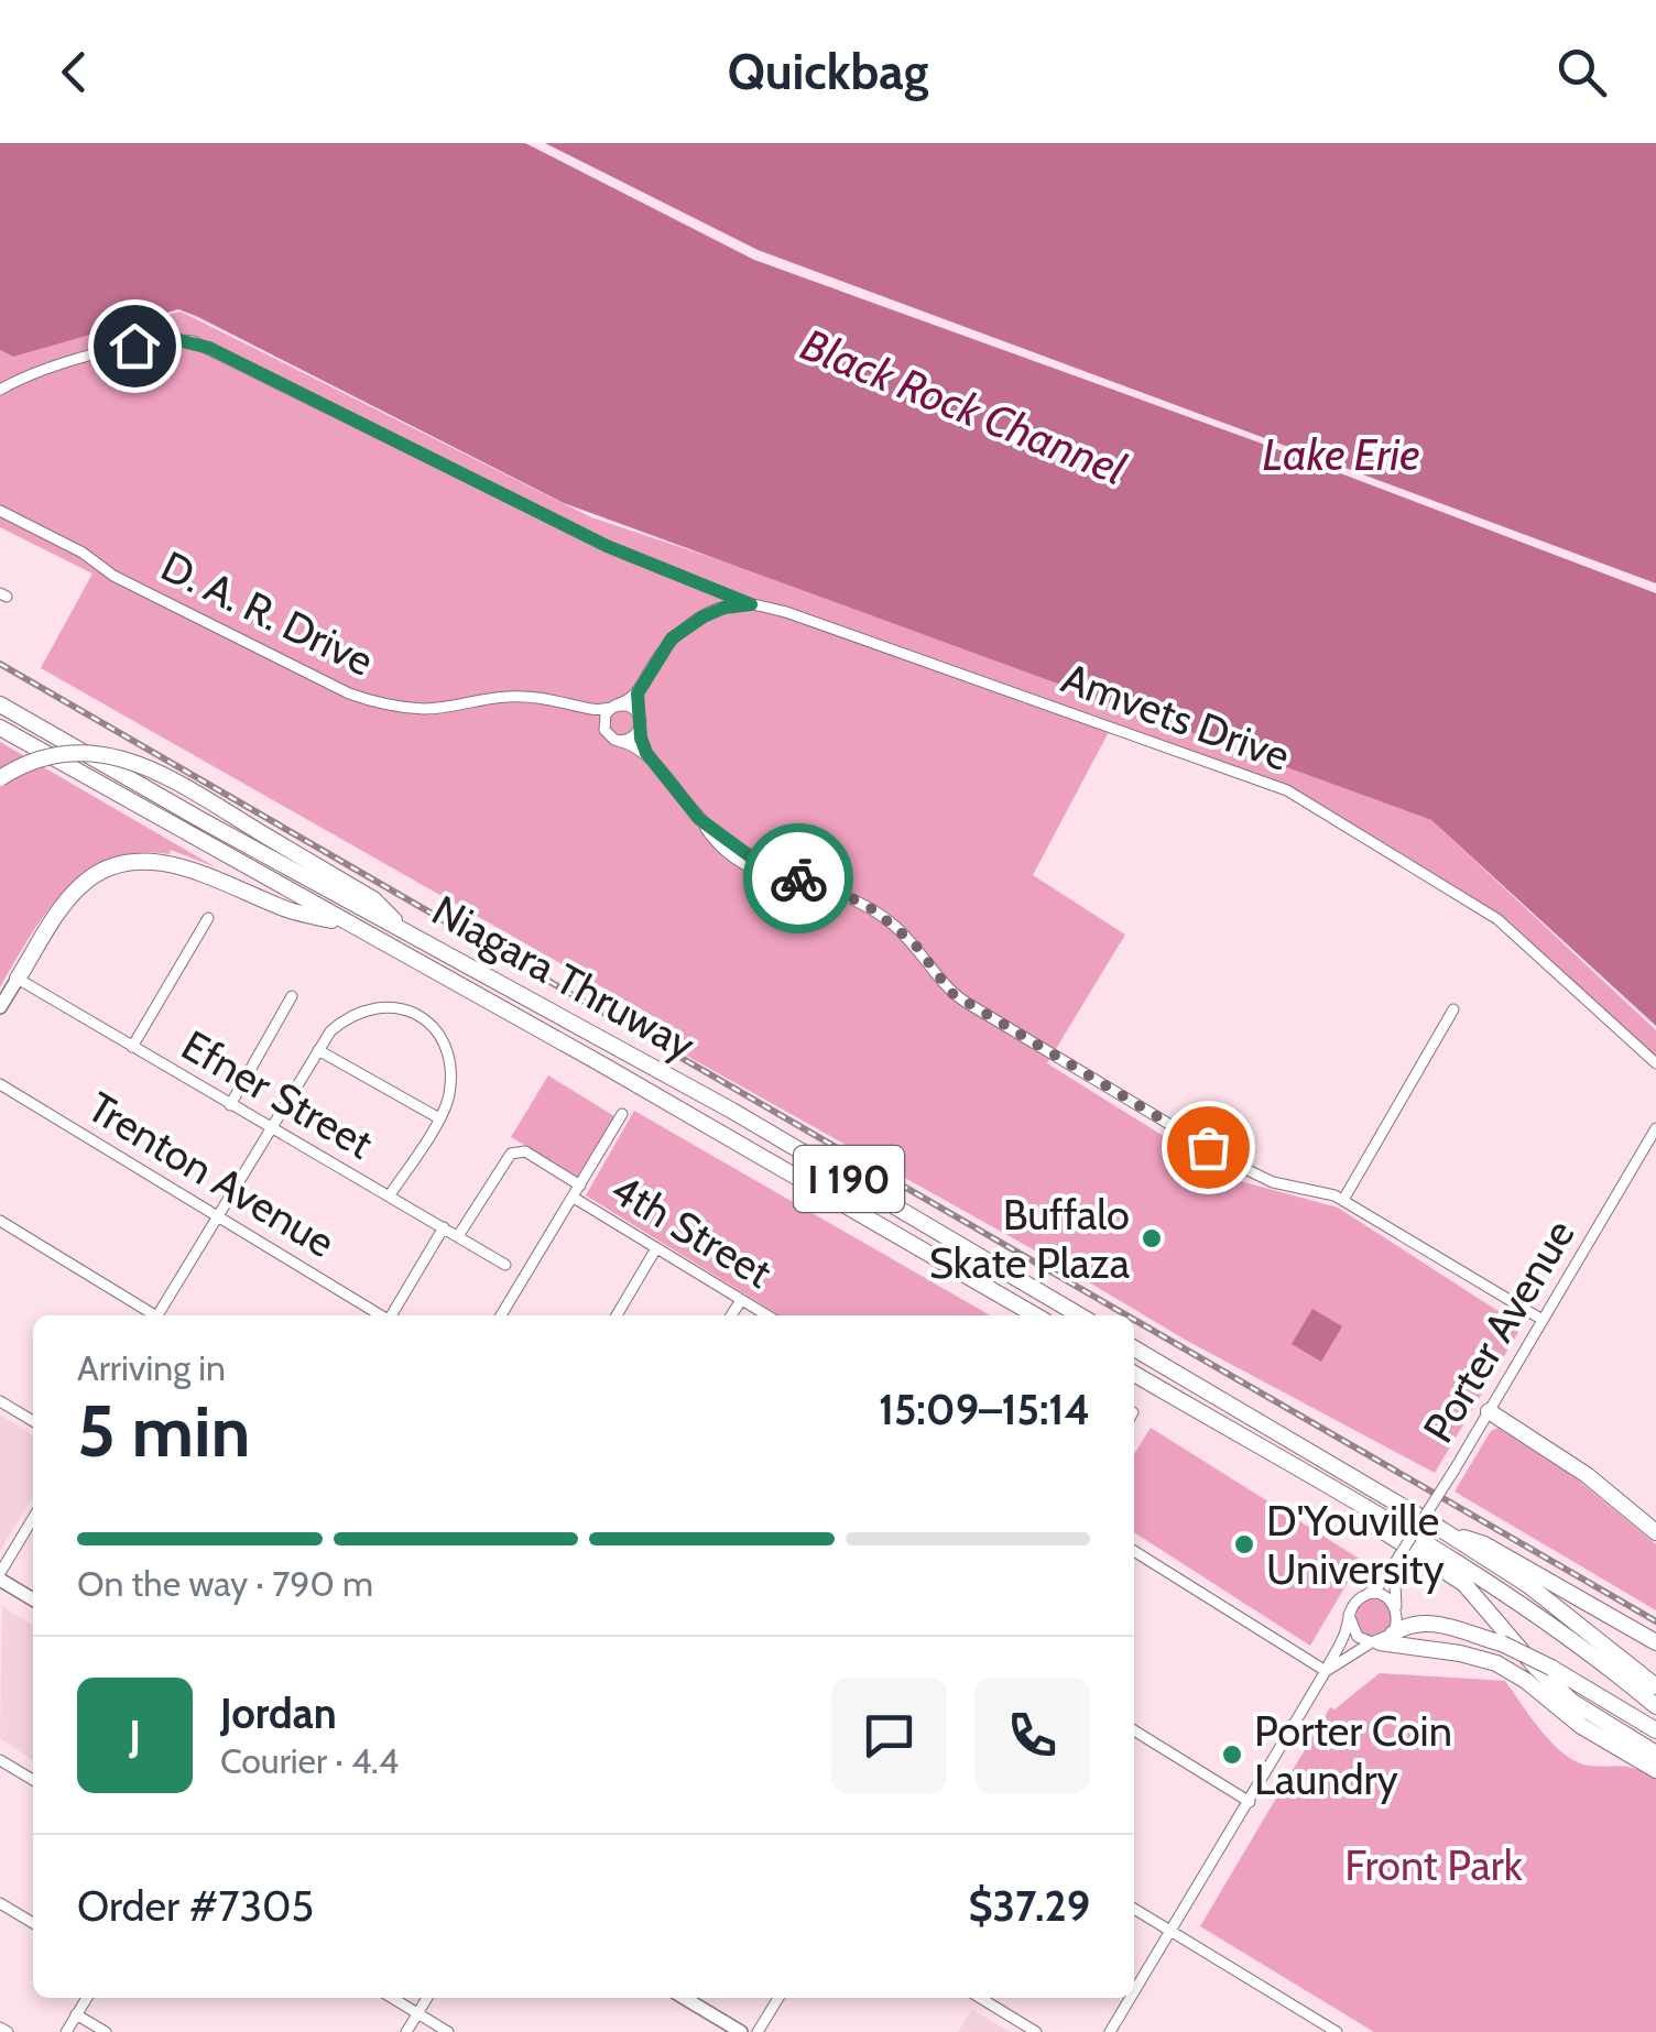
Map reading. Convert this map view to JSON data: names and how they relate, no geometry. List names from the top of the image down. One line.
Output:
{"streets":{"highway":["Niagara Thruway","I 190"],"street":["D. A. R. Drive","Amvets Drive","Efner Street","Trenton Avenue","4th Street","Porter Avenue"]},"water":["Black Rock Channel","Lake Erie"],"parks":["Front Park"],"places":["Buffalo Skate Plaza","D'Youville University","Porter Coin Laundry"],"page":{"header":"Quickbag","heading":["5 min","Arriving in","15:09–15:14"],"panel":["Jordan","Courier · 4.4","Order #7305","$37.29"],"bar":"On the way · 790 m","round":"J"}}
